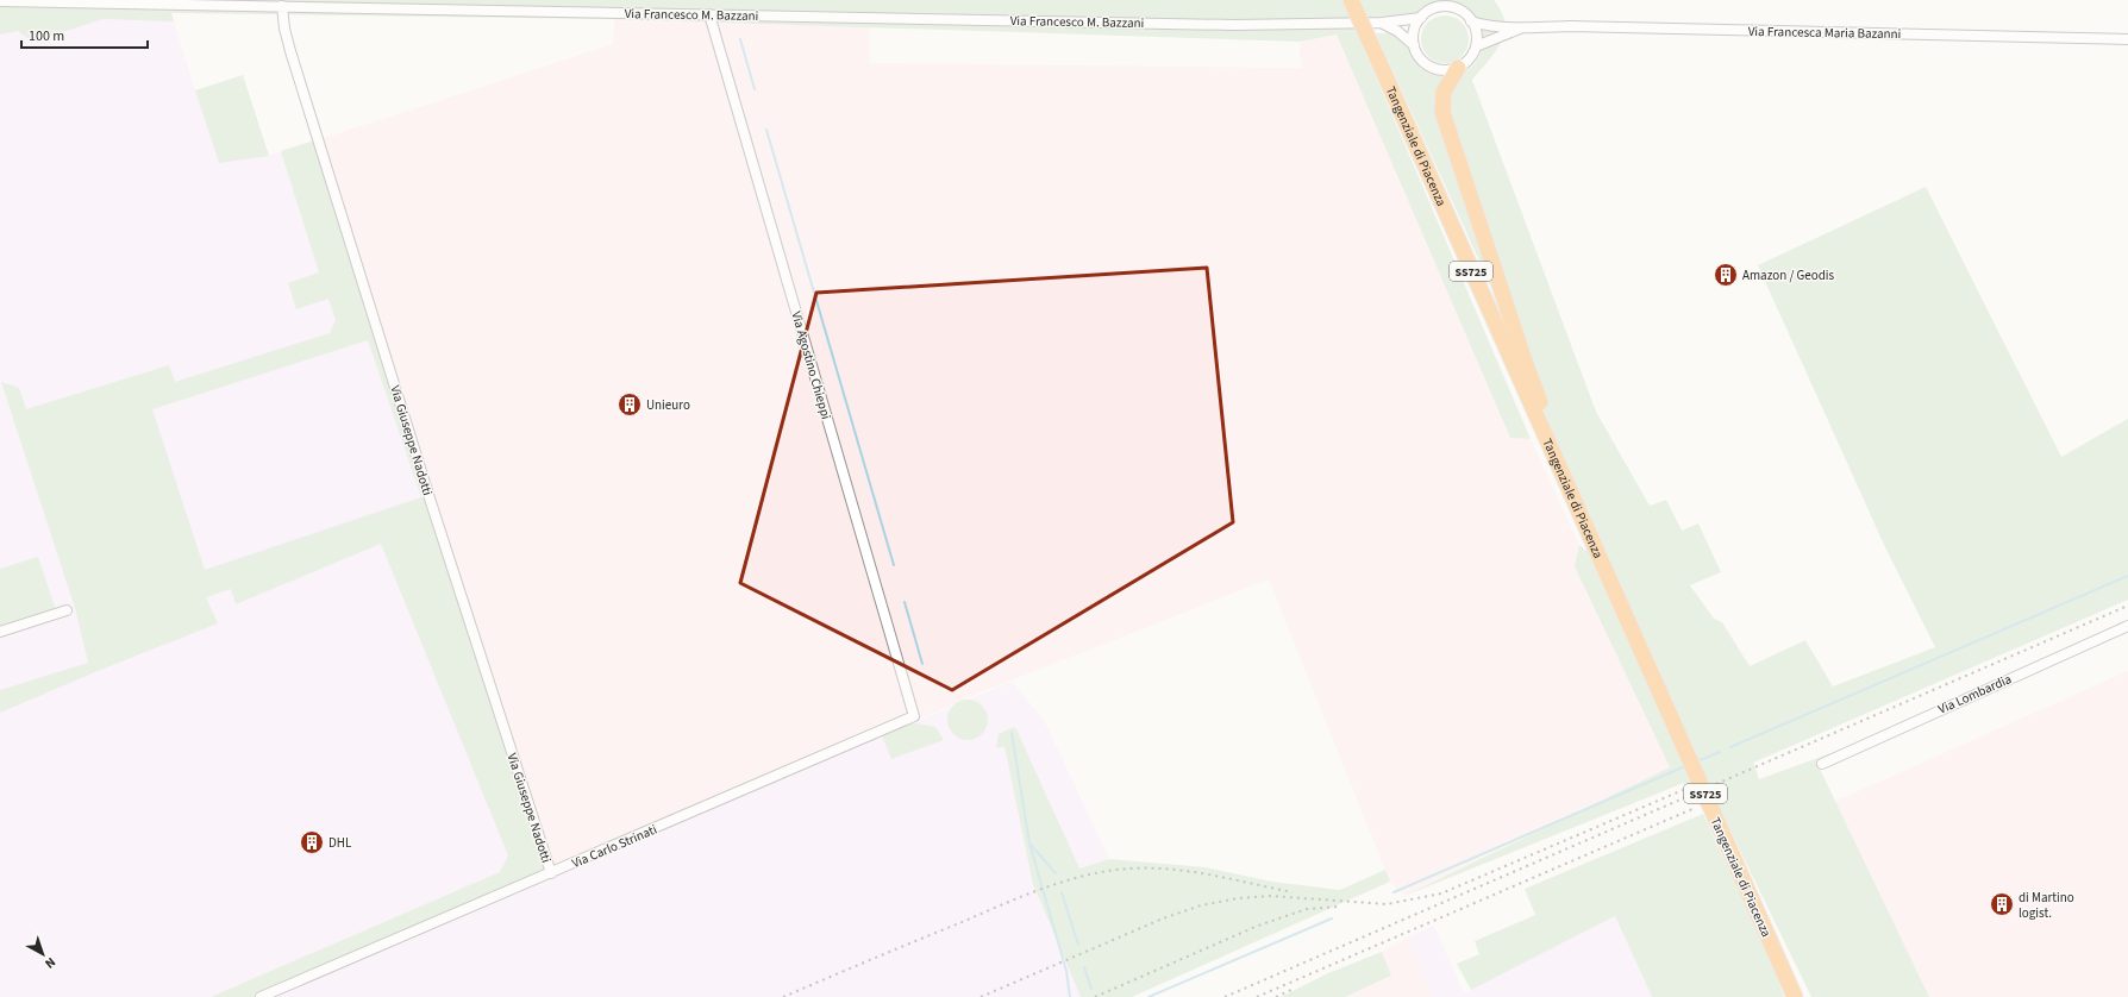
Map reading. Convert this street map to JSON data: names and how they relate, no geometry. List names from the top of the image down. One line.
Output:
{"streets":{"highway":["Tangenziale di Piacenza","SS725"],"street":["Via Francesco M. Bazzani","Via Francesca Maria Bazanni","Via Agostino Chieppi","Via Giuseppe Nadotti","Via Lombardia","Via Carlo Strinati"]},"crossings":[["Via Francesco M. Bazzani","Via Agostino Chieppi"],["Via Francesco M. Bazzani","Via Giuseppe Nadotti"],["Via Agostino Chieppi","Via Carlo Strinati"],["Via Giuseppe Nadotti","Via Carlo Strinati"]],"places":{"building":["Amazon / Geodis","Unieuro","DHL","di Martino logist."]},"scale_bar":"100 m","north":"bottom right"}
